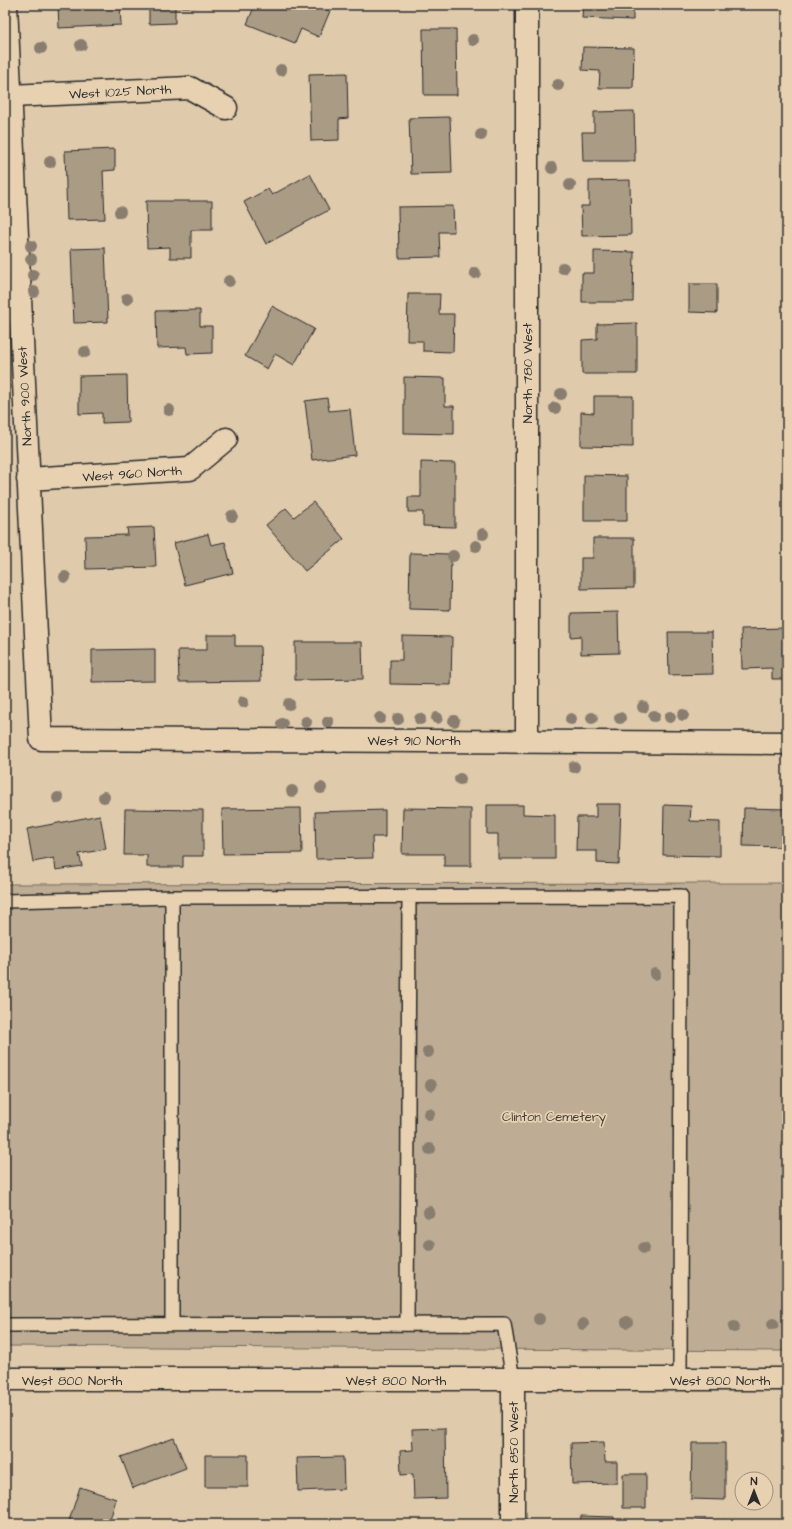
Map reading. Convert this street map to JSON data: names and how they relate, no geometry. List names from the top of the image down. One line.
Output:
{"streets":{"street":["West 1025 North","North 780 West","North 900 West","West 960 North","West 910 North","West 800 North","North 850 West"]},"crossings":[["West 1025 North","North 900 West"],["North 780 West","West 910 North"],["North 900 West","West 960 North"],["North 900 West","West 910 North"],["West 800 North","North 850 West"]],"parks":["Clinton Cemetery"],"north":"top"}
